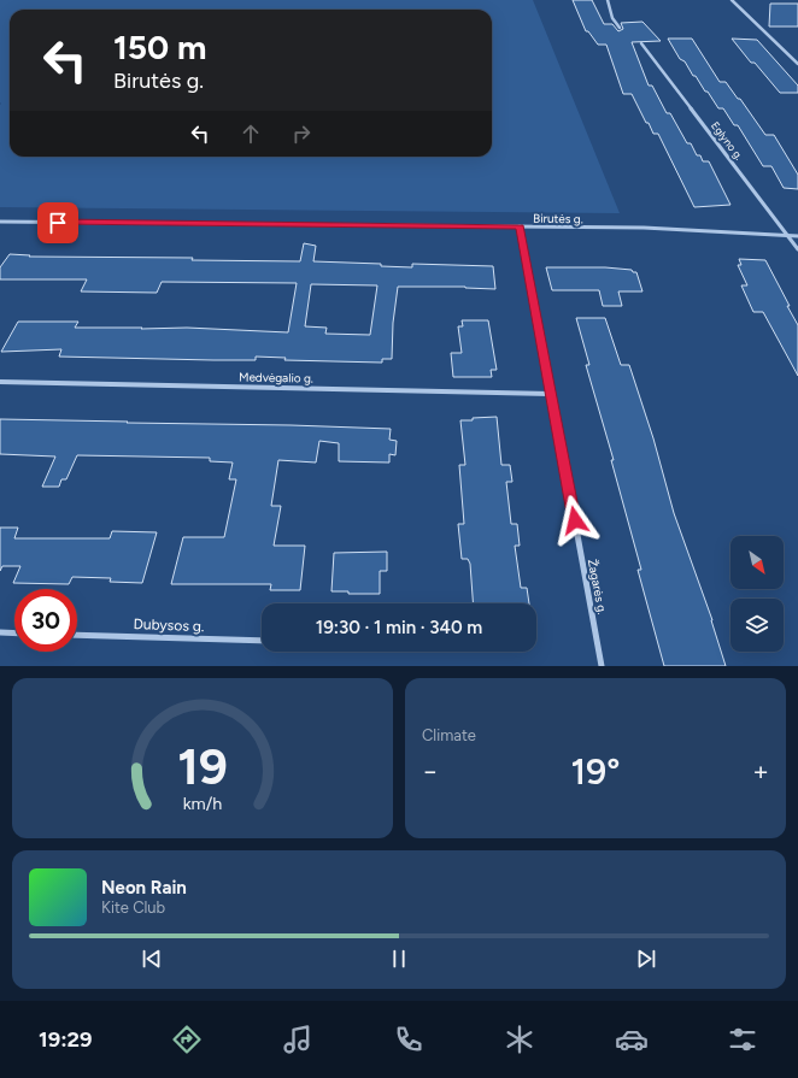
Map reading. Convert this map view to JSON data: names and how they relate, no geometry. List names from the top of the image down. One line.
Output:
{"streets":{"street":["Eglyno g.","Birutės g.","Medvėgalio g.","Žagarės g.","Dubysos g."]},"crossings":[["Eglyno g.","Birutės g."],["Birutės g.","Žagarės g."],["Medvėgalio g.","Žagarės g."]],"north":"bottom right","page":{"turn":["150 m","Birutės g."],"limit":"30","trip":"19:30 · 1 min · 340 m","tile":"Climate","heat":["−","19°","+"],"song":["Neon Rain","Kite Club"],"tabs":"19:29","gauge":["19","km/h"]}}
